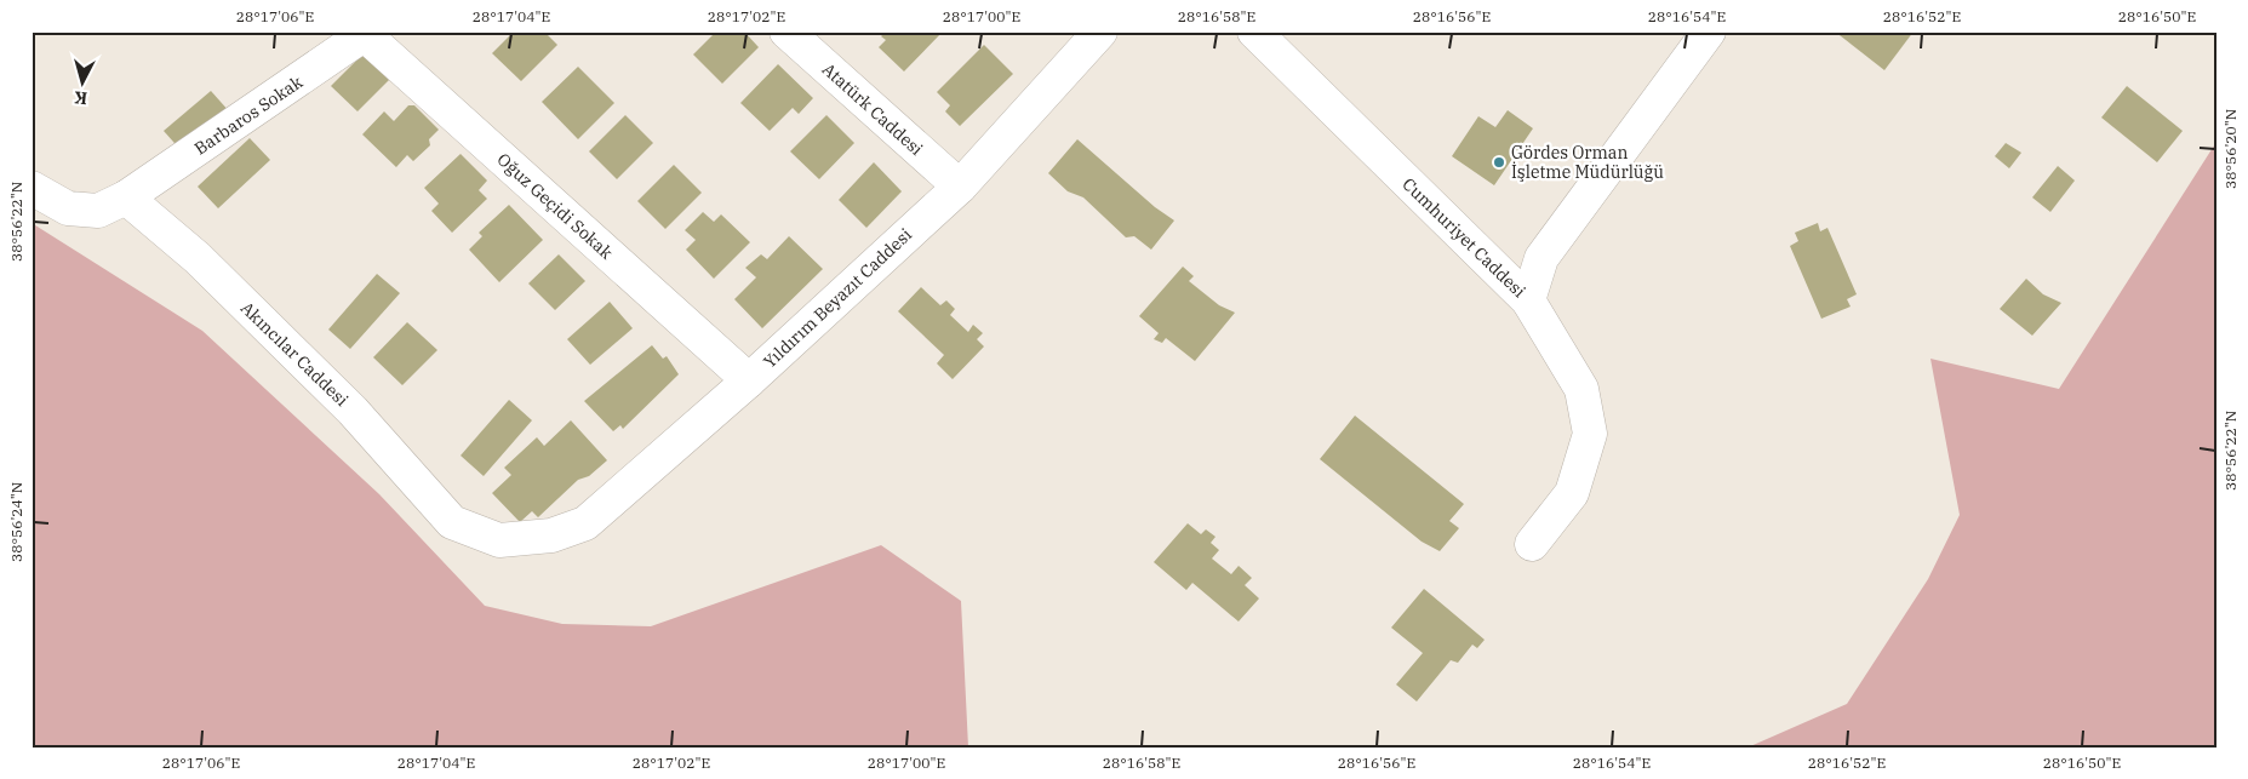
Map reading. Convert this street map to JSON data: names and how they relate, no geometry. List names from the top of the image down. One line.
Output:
{"streets":{"street":["Atatürk Caddesi","Barbaros Sokak","Oğuz Geçidi Sokak","Cumhuriyet Caddesi","Yıldırım Beyazıt Caddesi","Akıncılar Caddesi"]},"crossings":[["Atatürk Caddesi","Yıldırım Beyazıt Caddesi"],["Barbaros Sokak","Oğuz Geçidi Sokak"],["Barbaros Sokak","Akıncılar Caddesi"],["Oğuz Geçidi Sokak","Yıldırım Beyazıt Caddesi"],["Yıldırım Beyazıt Caddesi","Akıncılar Caddesi"]],"places":["Gördes Orman İşletme Müdürlüğü"],"north":"bottom","coordinates":["28°17'06\"E","28°17'04\"E","28°17'02\"E","28°17'00\"E","28°16'58\"E","28°16'56\"E","28°16'54\"E","28°16'52\"E","28°16'50\"E","38°56'20\"N","38°56'22\"N","38°56'24\"N"]}
